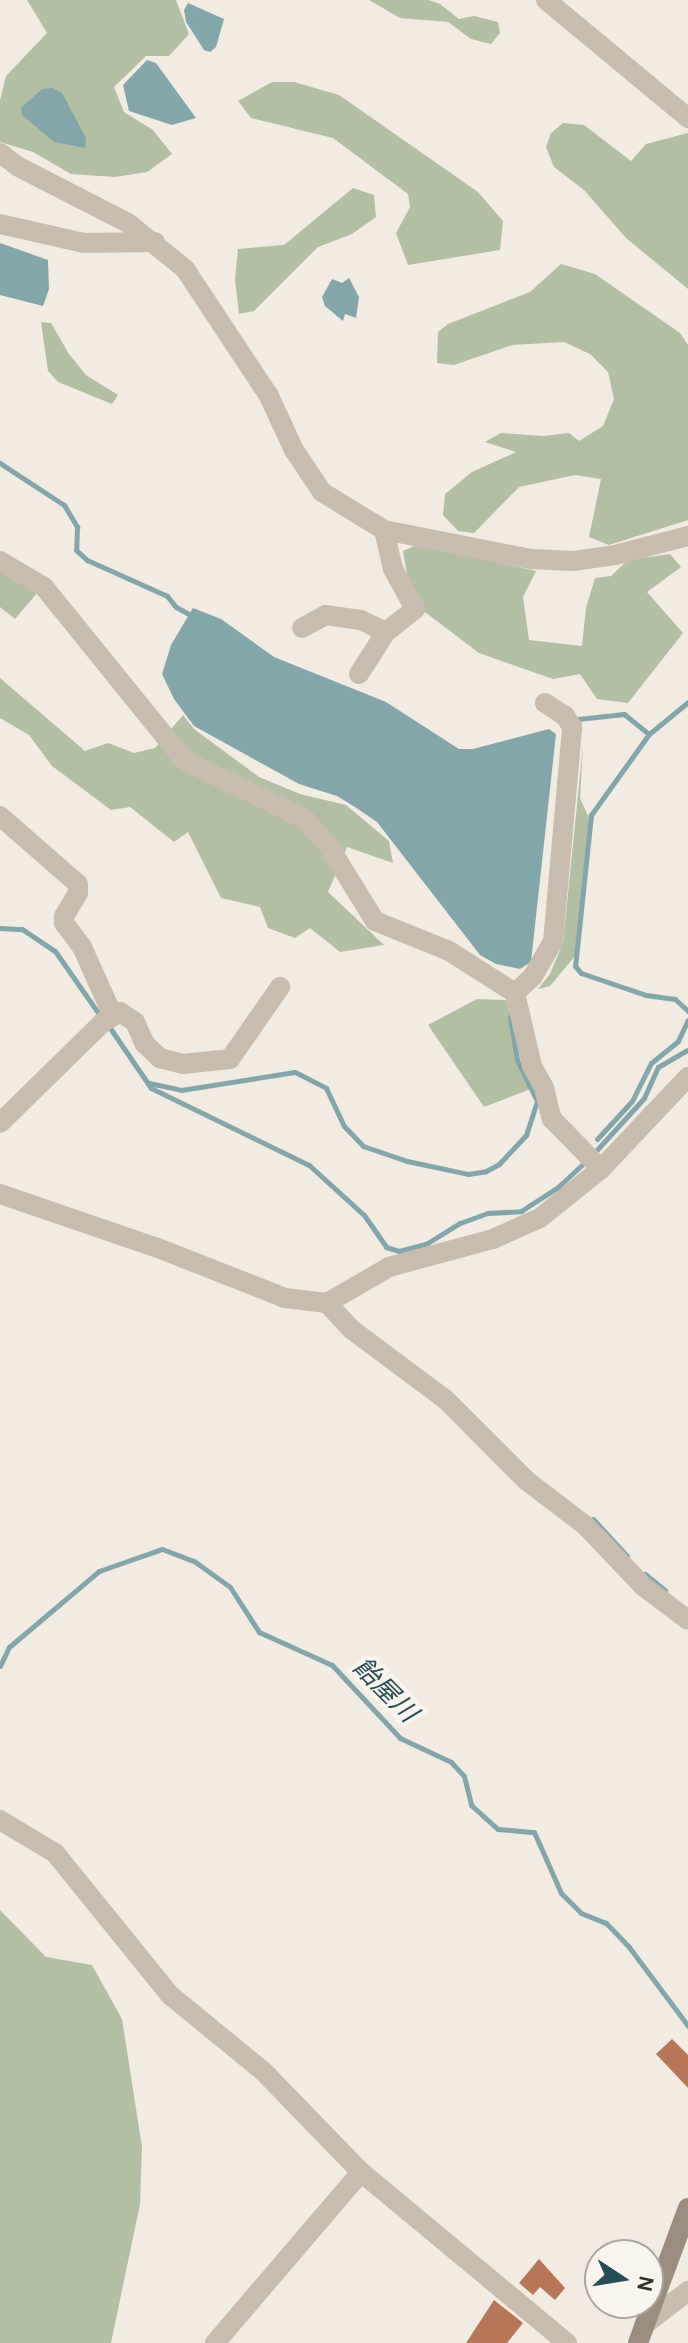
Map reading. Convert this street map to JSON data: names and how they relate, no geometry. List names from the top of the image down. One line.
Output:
{"water":["飴屋川"],"north":"right"}
